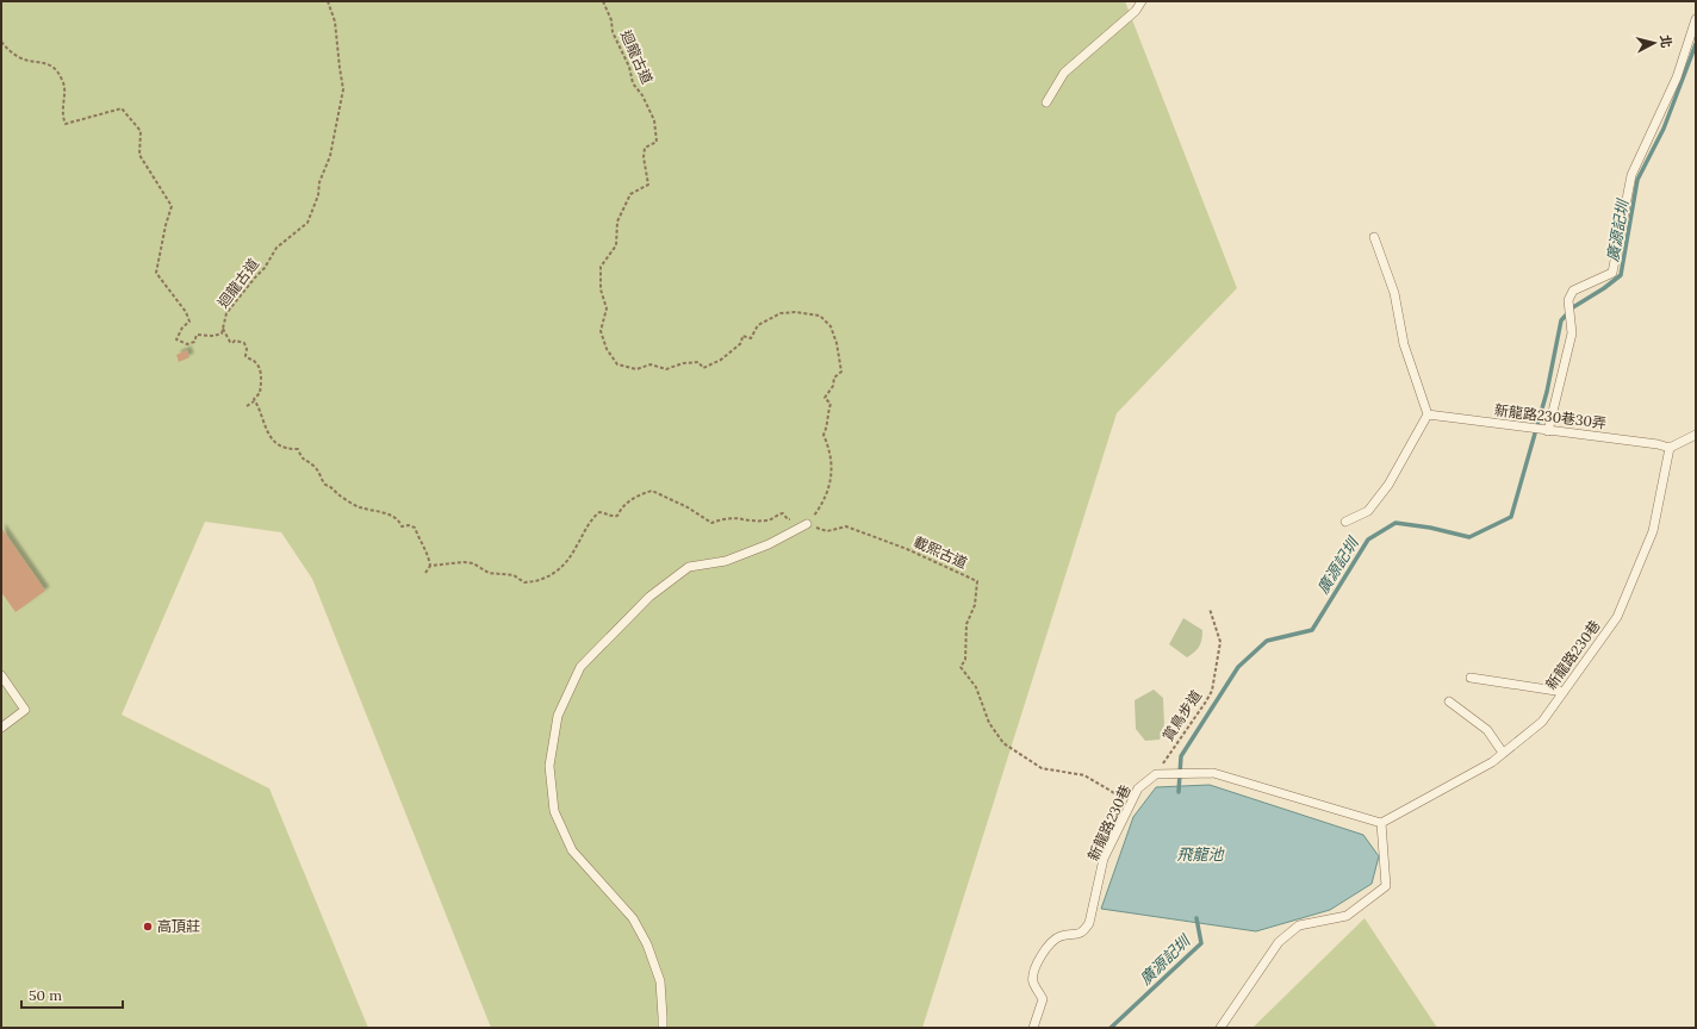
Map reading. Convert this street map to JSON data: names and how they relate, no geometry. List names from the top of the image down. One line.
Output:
{"streets":{"lane":["新龍路230巷30弄","新龍路230巷"],"path":["迴龍古道","載熙古道","賞鳥步道"]},"crossings":[["迴龍古道","載熙古道"],["新龍路230巷30弄","新龍路230巷"],["載熙古道","新龍路230巷"],["新龍路230巷","賞鳥步道"]],"water":["廣源記圳","飛龍池"],"places":["高頂莊"],"scale_bar":"50 m","north":"right"}
